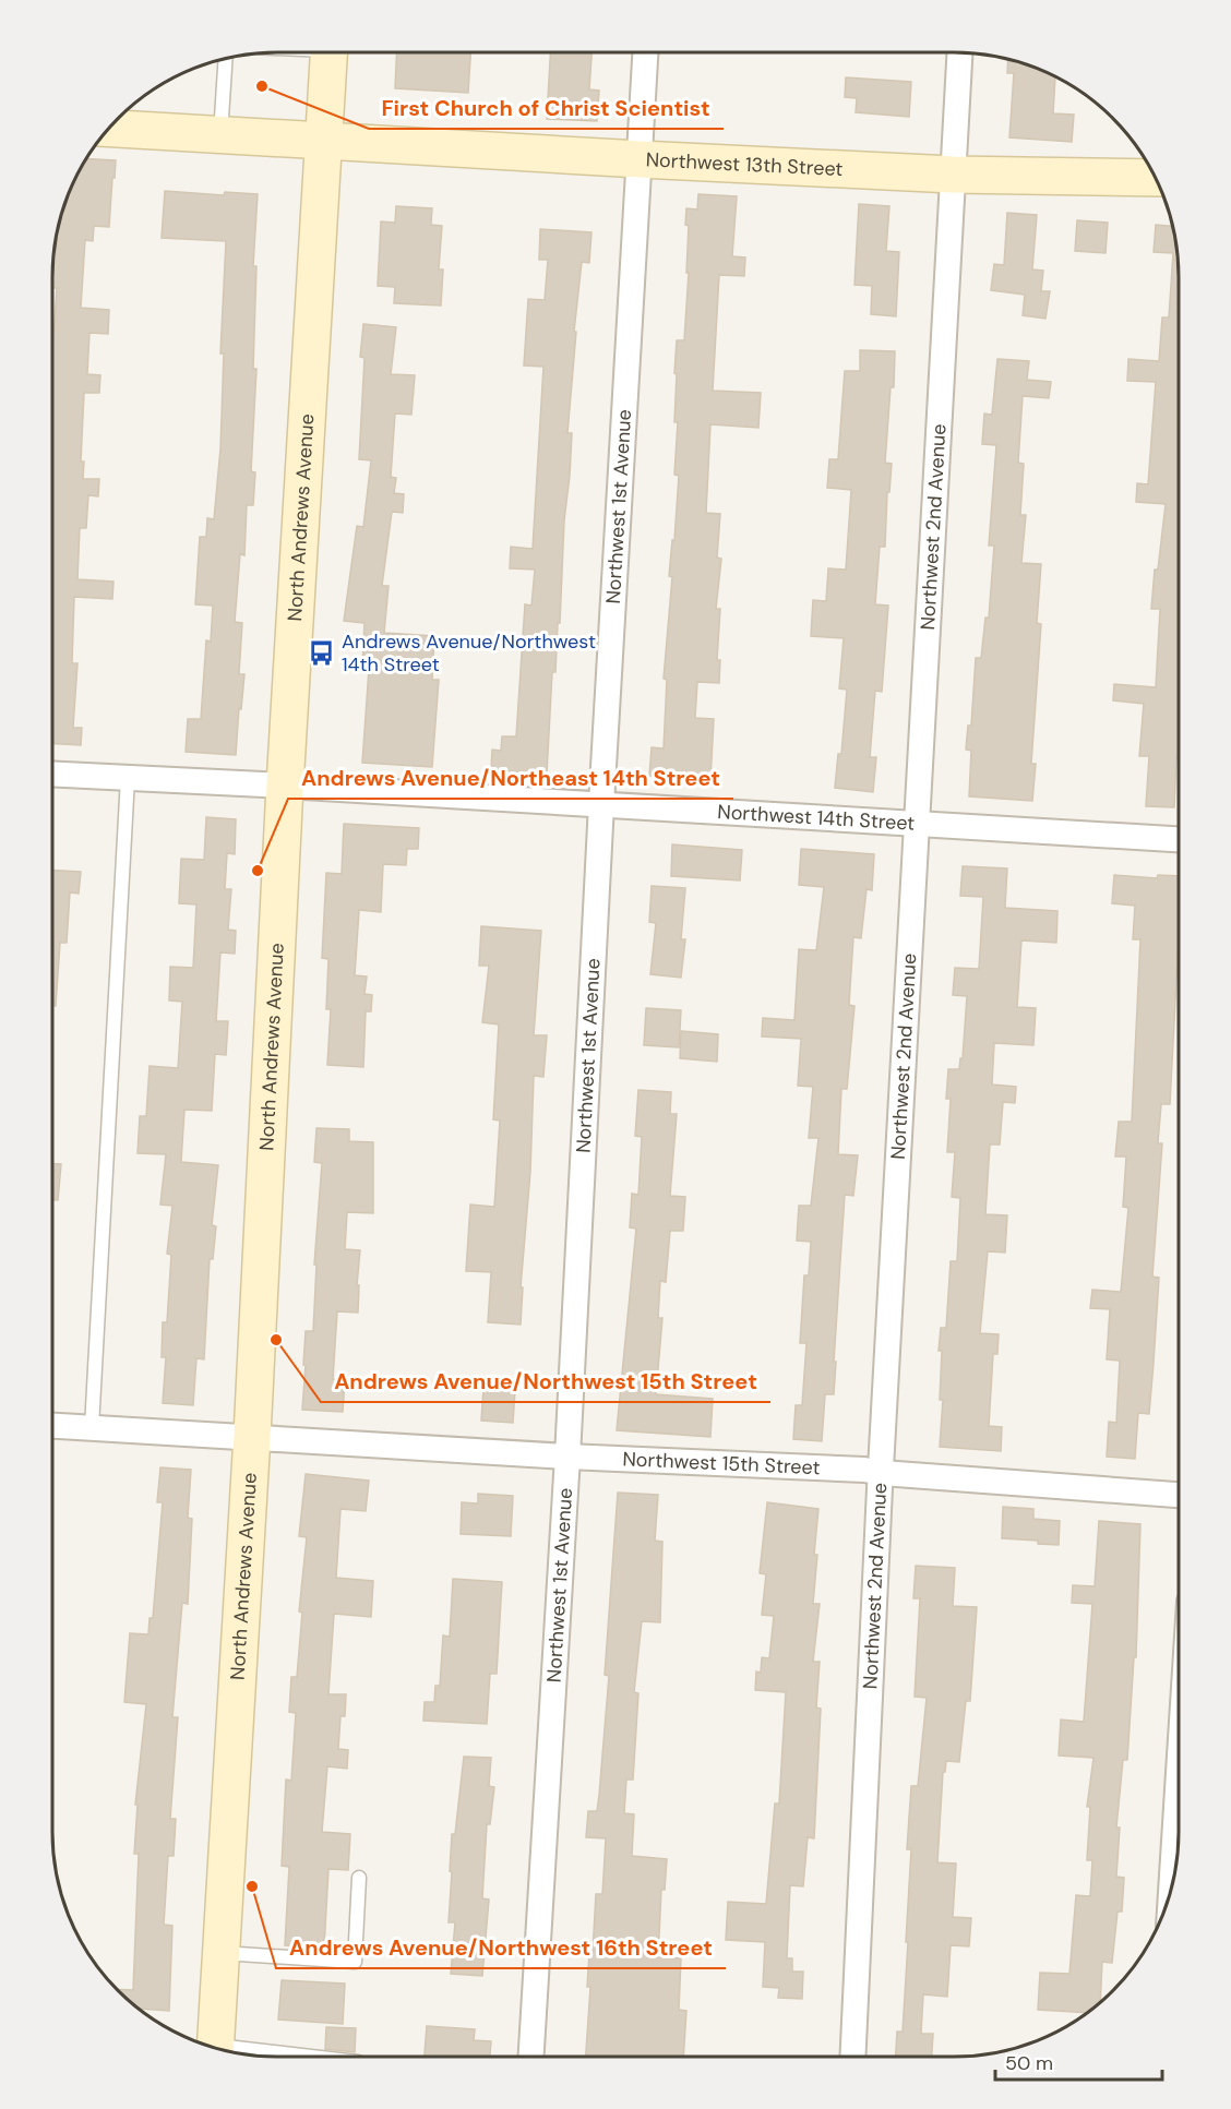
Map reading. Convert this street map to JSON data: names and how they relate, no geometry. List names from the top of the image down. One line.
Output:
{"streets":{"main road":["Northwest 13th Street","North Andrews Avenue"],"street":["Northwest 1st Avenue","Northwest 2nd Avenue","Northwest 14th Street","Northwest 15th Street"]},"crossings":[["Northwest 13th Street","Northwest 1st Avenue"],["Northwest 13th Street","North Andrews Avenue"],["Northwest 13th Street","Northwest 2nd Avenue"],["Northwest 1st Avenue","Northwest 14th Street"],["Northwest 1st Avenue","Northwest 15th Street"],["North Andrews Avenue","Northwest 14th Street"],["North Andrews Avenue","Northwest 15th Street"],["Northwest 2nd Avenue","Northwest 14th Street"],["Northwest 2nd Avenue","Northwest 15th Street"]],"places":{"other":["First Church of Christ Scientist","Andrews Avenue/Northeast 14th Street","Andrews Avenue/Northwest 15th Street","Andrews Avenue/Northwest 16th Street"],"bus stop":["Andrews Avenue/Northwest 14th Street"]},"scale_bar":"50 m"}
